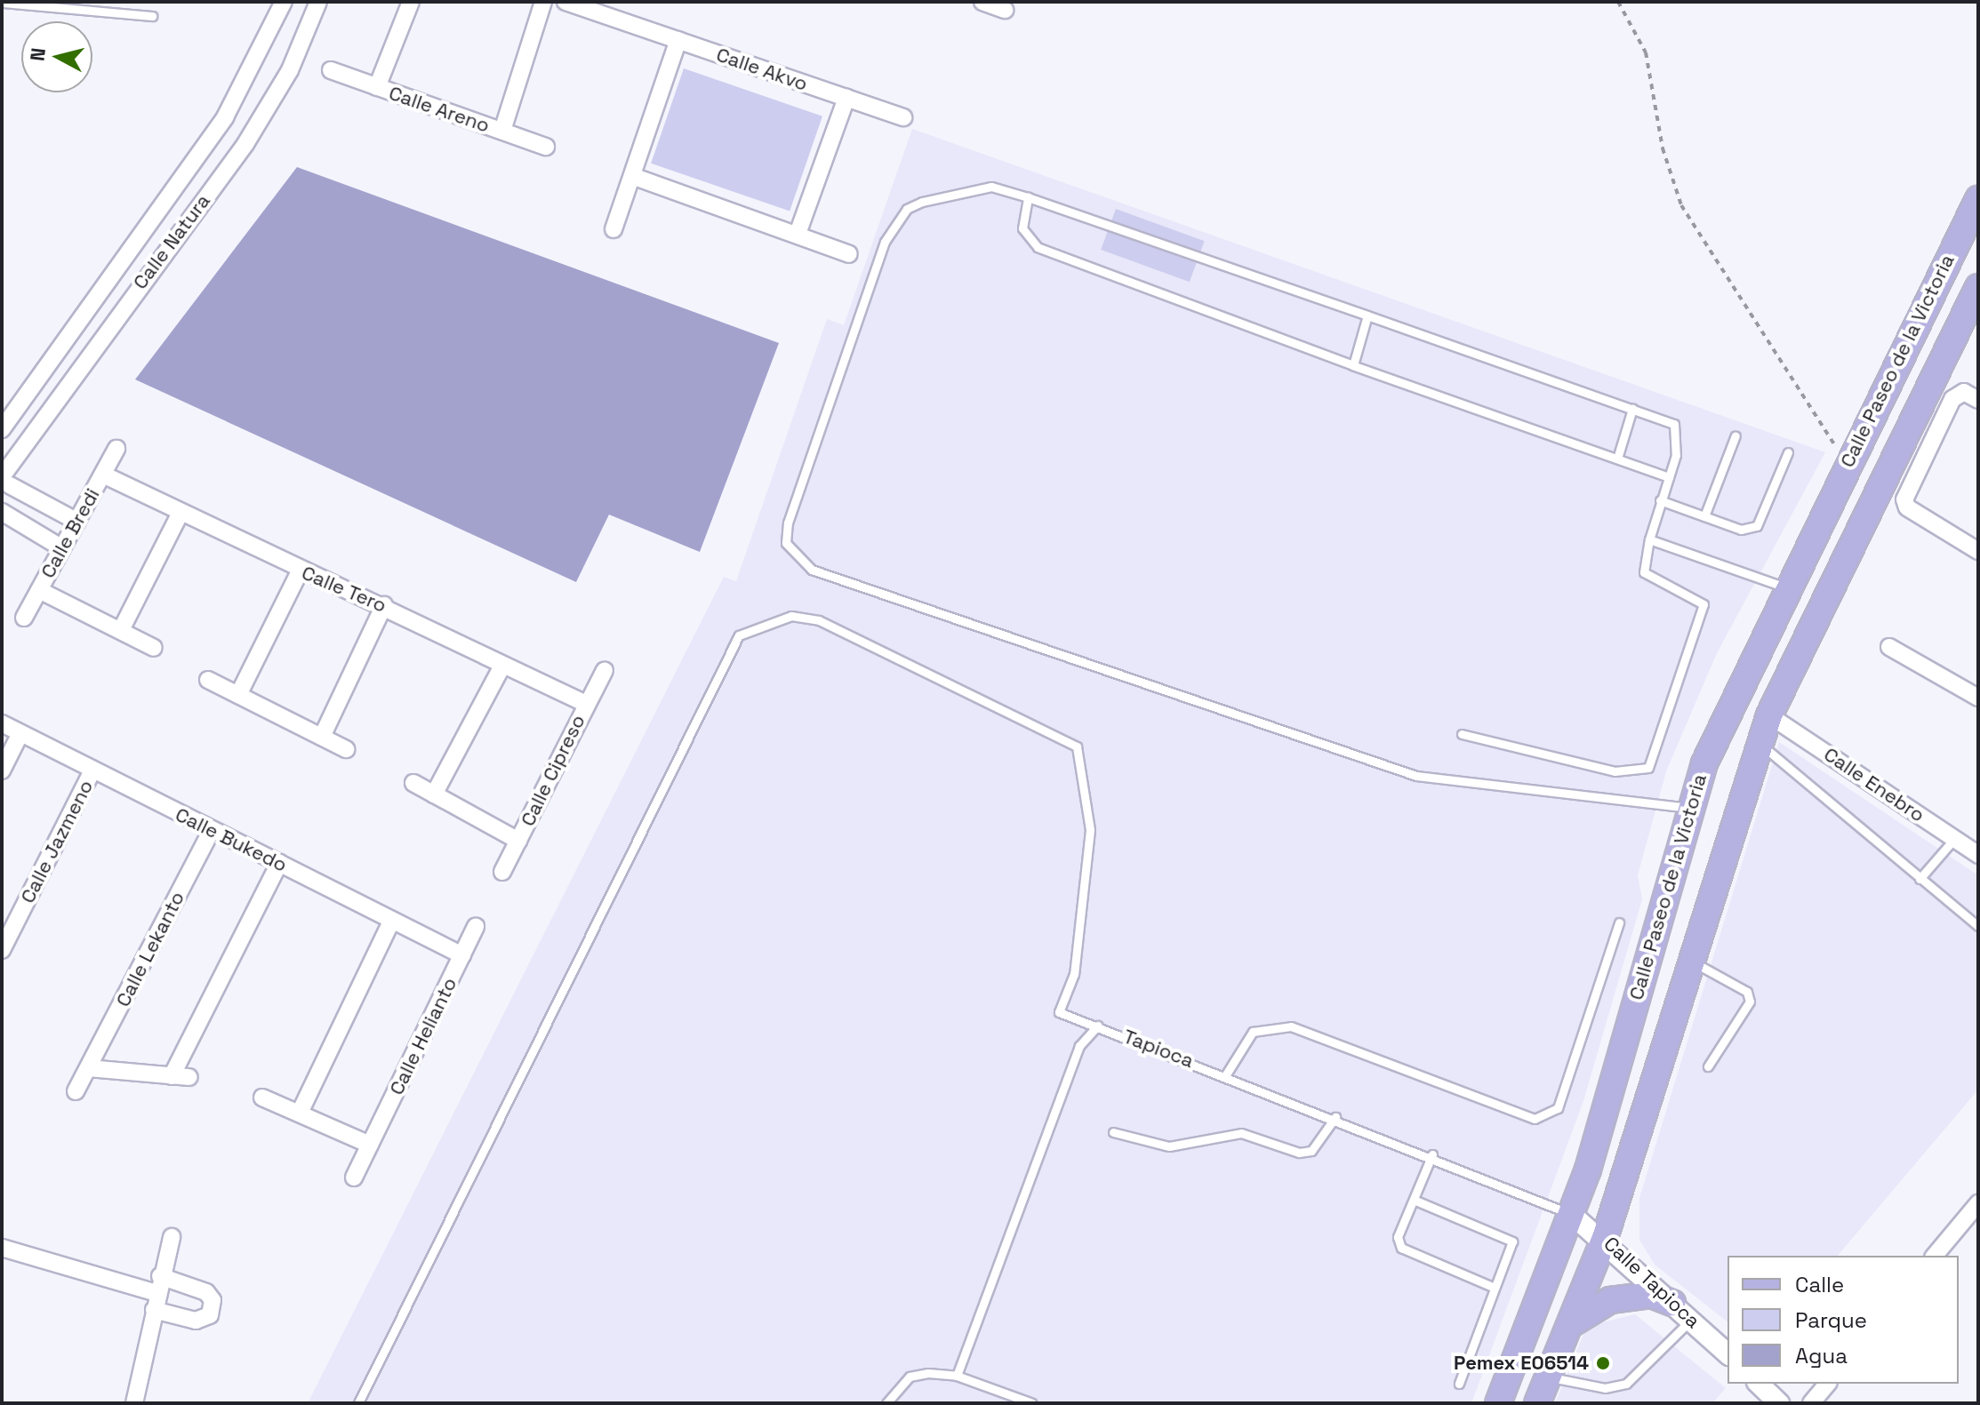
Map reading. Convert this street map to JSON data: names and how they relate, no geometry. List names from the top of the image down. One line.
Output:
{"streets":{"main road":["Calle Paseo de la Victoria"],"street":["Calle Akvo","Calle Areno","Calle Natura","Calle Bredi","Calle Tero","Calle Cipreso","Calle Enebro","Calle Bukedo","Calle Jazmeno","Calle Lekanto","Calle Helianto","Calle Tapioca"],"lane":["Tapioca"]},"crossings":[["Calle Paseo de la Victoria","Calle Enebro"],["Calle Paseo de la Victoria","Tapioca"],["Calle Paseo de la Victoria","Calle Tapioca"],["Calle Bredi","Calle Tero"],["Calle Tero","Calle Cipreso"],["Calle Bukedo","Calle Jazmeno"],["Calle Bukedo","Calle Lekanto"],["Calle Bukedo","Calle Helianto"],["Tapioca","Calle Tapioca"]],"places":["Pemex E06514"],"legend":["Calle","Parque","Agua"],"north":"left"}
